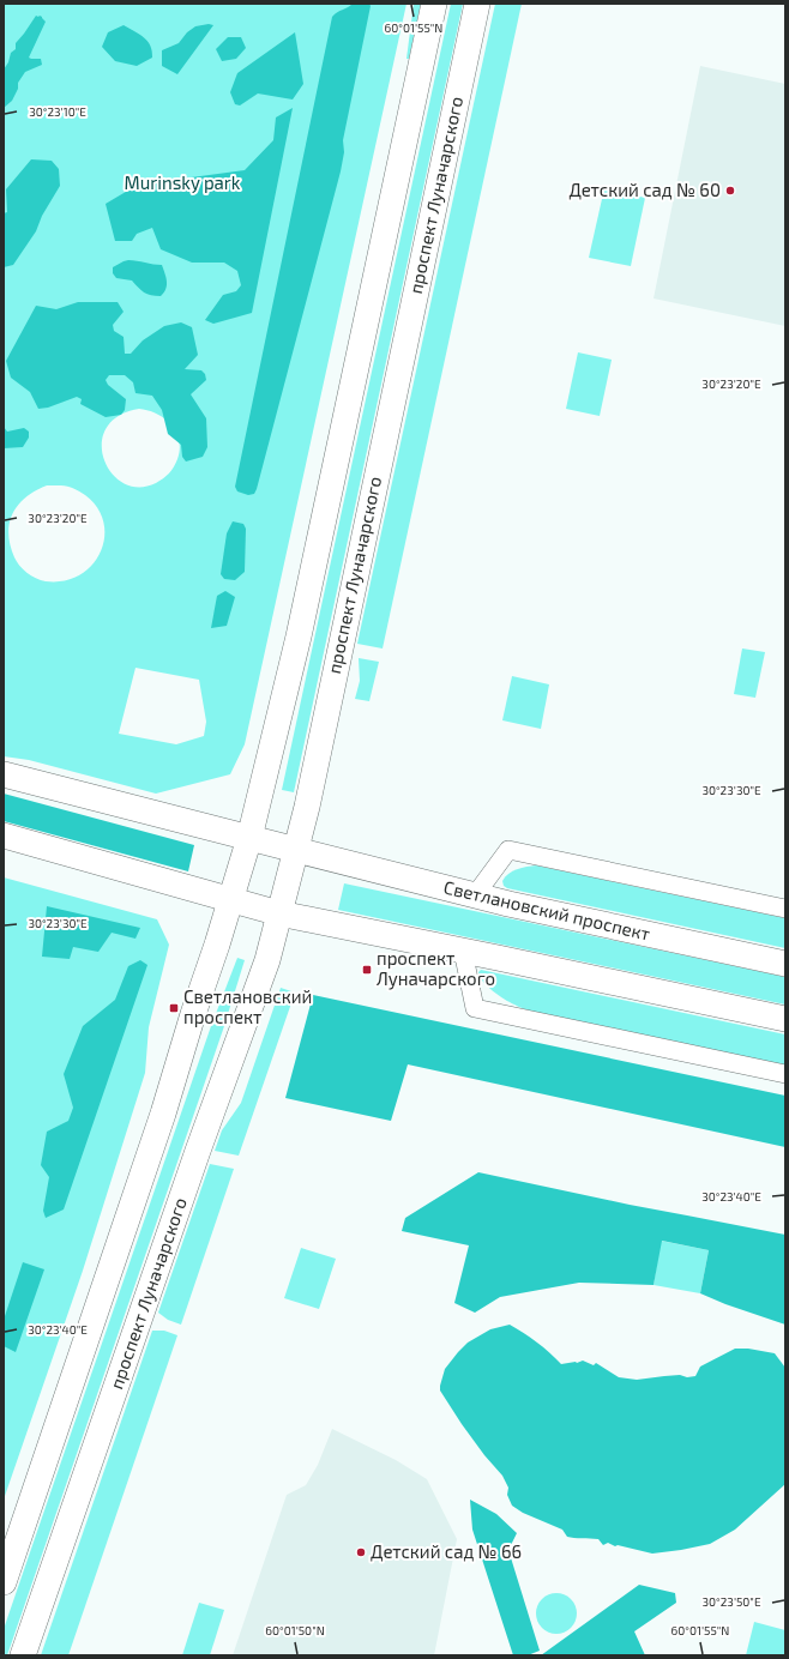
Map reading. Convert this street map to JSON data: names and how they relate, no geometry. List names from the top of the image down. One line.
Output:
{"streets":{"main road":["проспект Луначарского","Светлановский проспект"]},"crossings":[["проспект Луначарского","Светлановский проспект"]],"parks":["Murinsky park"],"places":{"other":["Детский сад № 60","Детский сад № 66"],"transit":["проспект Луначарского","Светлановский проспект"]},"coordinates":["60°01'55\"N","30°23'10\"E","30°23'20\"E","30°23'30\"E","30°23'40\"E","30°23'50\"E","60°01'50\"N"]}
